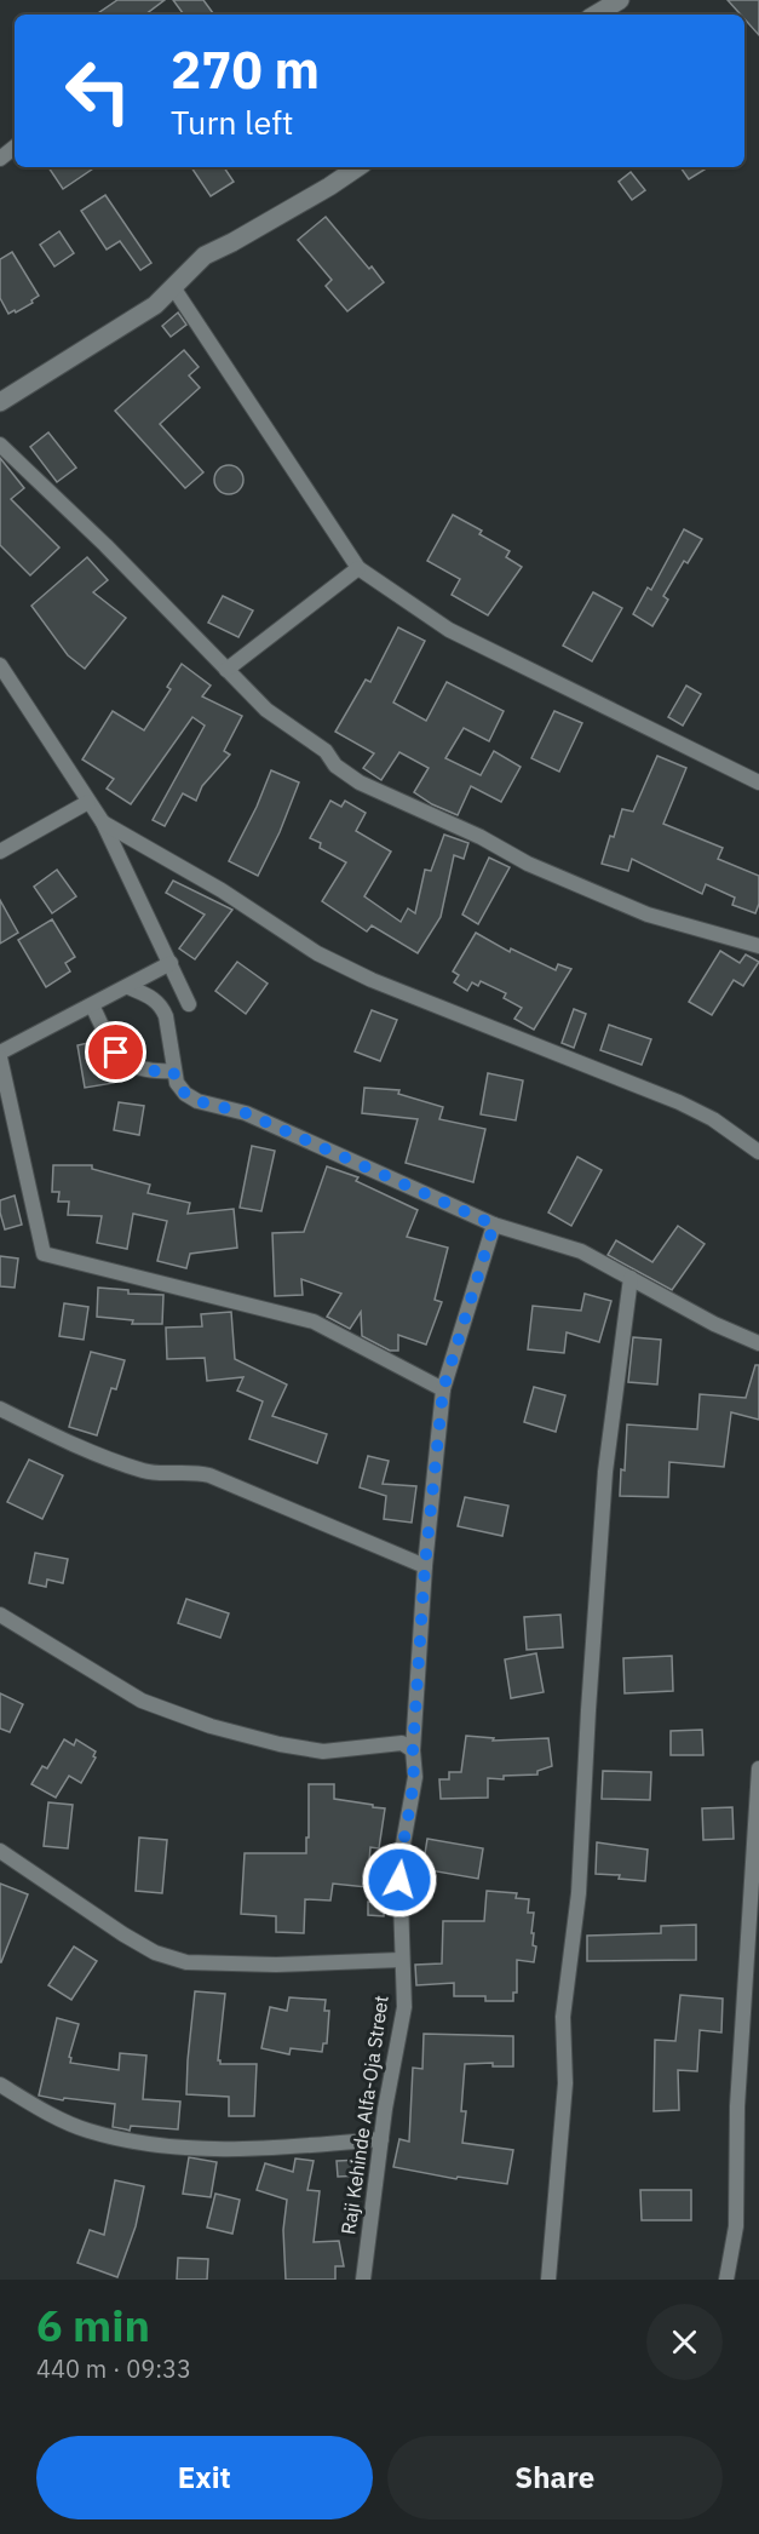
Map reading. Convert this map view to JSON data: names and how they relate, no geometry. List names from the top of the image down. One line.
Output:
{"streets":{"street":["Raji Kehinde Alfa-Oja Street"]},"page":{"turn":["270 m","Turn left"],"heading":["6 min","440 m · 09:33"],"buttons":["Exit","Share"]}}
